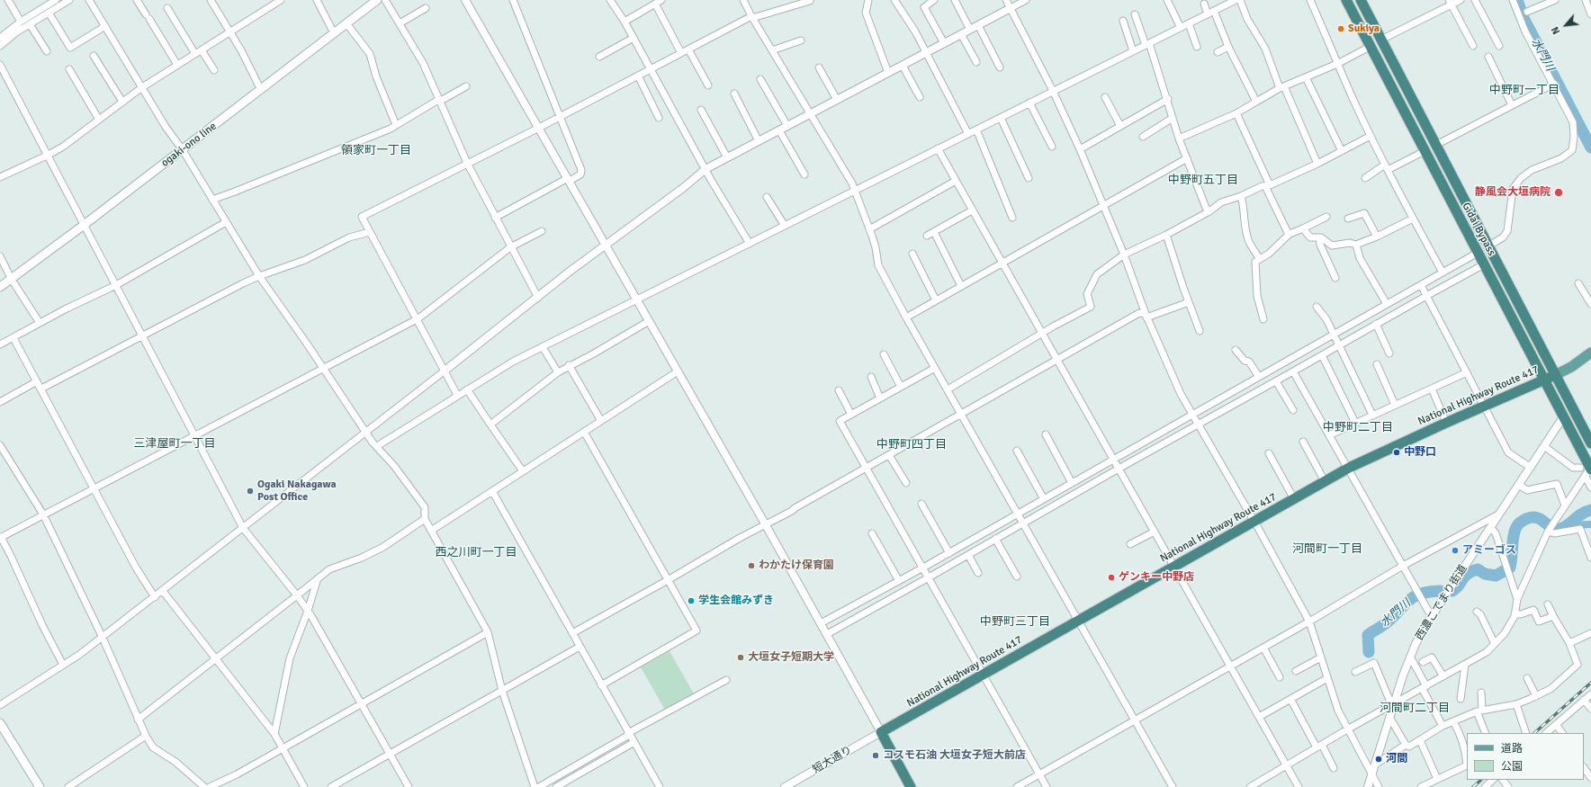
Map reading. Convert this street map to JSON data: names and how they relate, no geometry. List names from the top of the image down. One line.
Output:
{"streets":{"highway":["Gidai Bypass","National Highway Route 417"],"main road":["ogaki-ono line"],"street":["西濃こでまり街道","短大通り"]},"crossings":[["Gidai Bypass","National Highway Route 417"],["Gidai Bypass","西濃こでまり街道"],["National Highway Route 417","短大通り"]],"districts":["中野町一丁目","領家町一丁目","中野町五丁目","中野町二丁目","三津屋町一丁目","中野町四丁目","河間町一丁目","西之川町一丁目","中野町三丁目","河間町二丁目"],"water":["水門川"],"places":["Sukiya","静風会大垣病院","中野口","Ogaki Nakagawa Post Office","アミーゴス","わかたけ保育園","ゲンキー中野店","学生会館みずき","大垣女子短期大学","コスモ石油 大垣女子短大前店","河間"],"legend":["道路","公園"],"north":"bottom left"}
